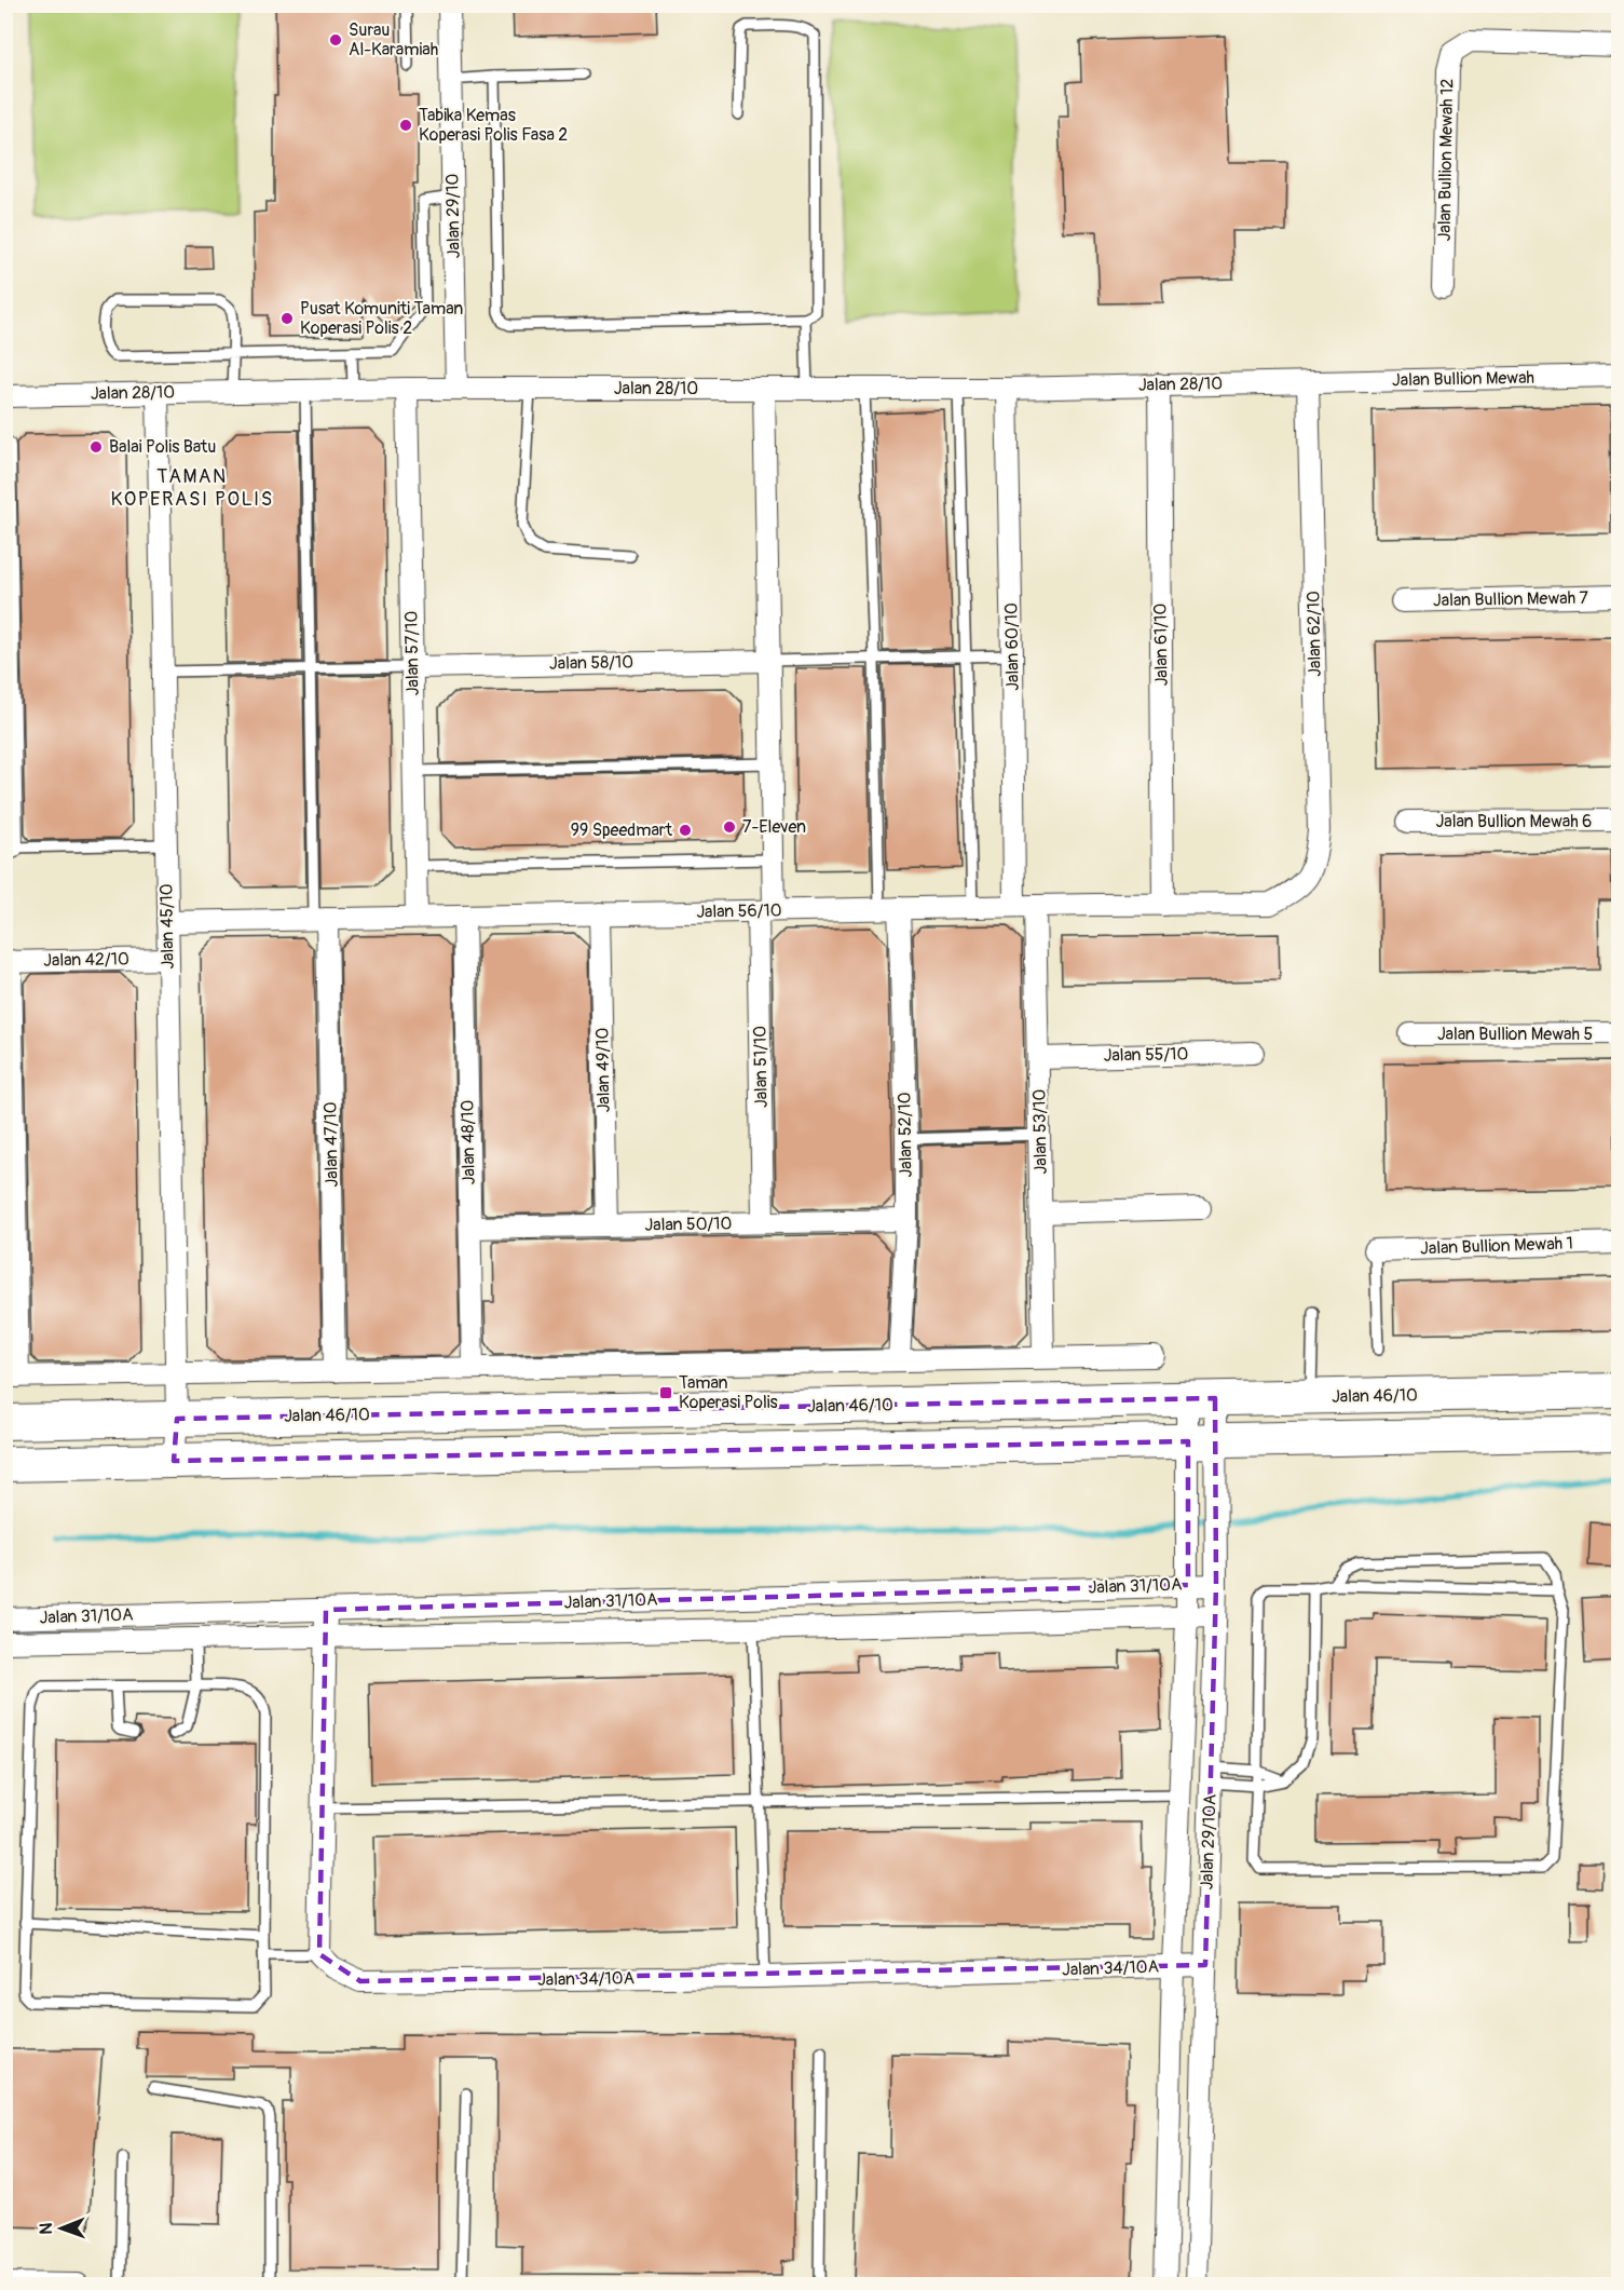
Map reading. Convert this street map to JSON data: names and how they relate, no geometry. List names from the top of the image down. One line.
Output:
{"streets":{"main road":["Jalan 46/10"],"street":["Jalan Bullion Mewah 12","Jalan 29/10","Jalan Bullion Mewah","Jalan 28/10","Jalan Bullion Mewah 7","Jalan 62/10","Jalan 61/10","Jalan 60/10","Jalan 57/10","Jalan 58/10","Jalan Bullion Mewah 6","Jalan 56/10","Jalan 45/10","Jalan 42/10","Jalan Bullion Mewah 5","Jalan 55/10","Jalan 51/10","Jalan 49/10","Jalan 53/10","Jalan 52/10","Jalan 48/10","Jalan 47/10","Jalan 50/10","Jalan Bullion Mewah 1","Jalan 31/10A","Jalan 29/10A","Jalan 34/10A"]},"crossings":[["Jalan 29/10","Jalan 28/10"],["Jalan Bullion Mewah","Jalan 28/10"],["Jalan Bullion Mewah","Jalan 62/10"],["Jalan 28/10","Jalan 62/10"],["Jalan 28/10","Jalan 61/10"],["Jalan 28/10","Jalan 60/10"],["Jalan 28/10","Jalan 57/10"],["Jalan 28/10","Jalan 45/10"],["Jalan 62/10","Jalan 56/10"],["Jalan 61/10","Jalan 56/10"],["Jalan 60/10","Jalan 56/10"],["Jalan 60/10","Jalan 53/10"],["Jalan 57/10","Jalan 58/10"],["Jalan 57/10","Jalan 56/10"],["Jalan 56/10","Jalan 45/10"],["Jalan 56/10","Jalan 51/10"],["Jalan 56/10","Jalan 49/10"],["Jalan 56/10","Jalan 53/10"],["Jalan 56/10","Jalan 52/10"],["Jalan 56/10","Jalan 48/10"],["Jalan 56/10","Jalan 47/10"],["Jalan 45/10","Jalan 42/10"],["Jalan 45/10","Jalan 46/10"],["Jalan 55/10","Jalan 53/10"],["Jalan 51/10","Jalan 50/10"],["Jalan 49/10","Jalan 50/10"],["Jalan 52/10","Jalan 50/10"],["Jalan 48/10","Jalan 50/10"],["Jalan 46/10","Jalan 29/10A"],["Jalan 31/10A","Jalan 29/10A"],["Jalan 29/10A","Jalan 34/10A"]],"districts":["TAMAN KOPERASI POLIS"],"places":{"other":["Surau Al-Karamiah","Tabika Kemas Koperasi Polis Fasa 2","Pusat Komuniti Taman Koperasi Polis 2","Balai Polis Batu","7-Eleven","99 Speedmart"],"transit":["Taman Koperasi Polis"]},"north":"left"}
